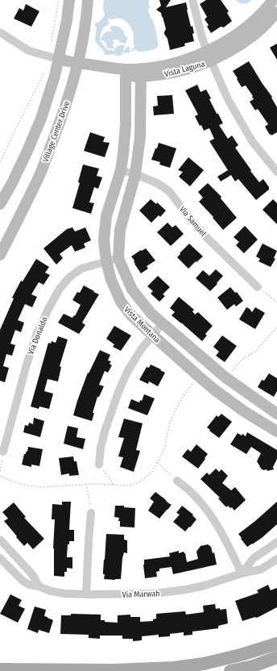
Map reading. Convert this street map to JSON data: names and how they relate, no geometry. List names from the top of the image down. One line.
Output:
{"streets":{"street":["Vista Laguna","Village Center Drive","Via Samuel","Vista Montana","Via Donaldo","Via Marwah"]},"crossings":[["Vista Laguna","Village Center Drive"],["Vista Laguna","Vista Montana"],["Via Samuel","Vista Montana"],["Vista Montana","Via Donaldo"]]}
